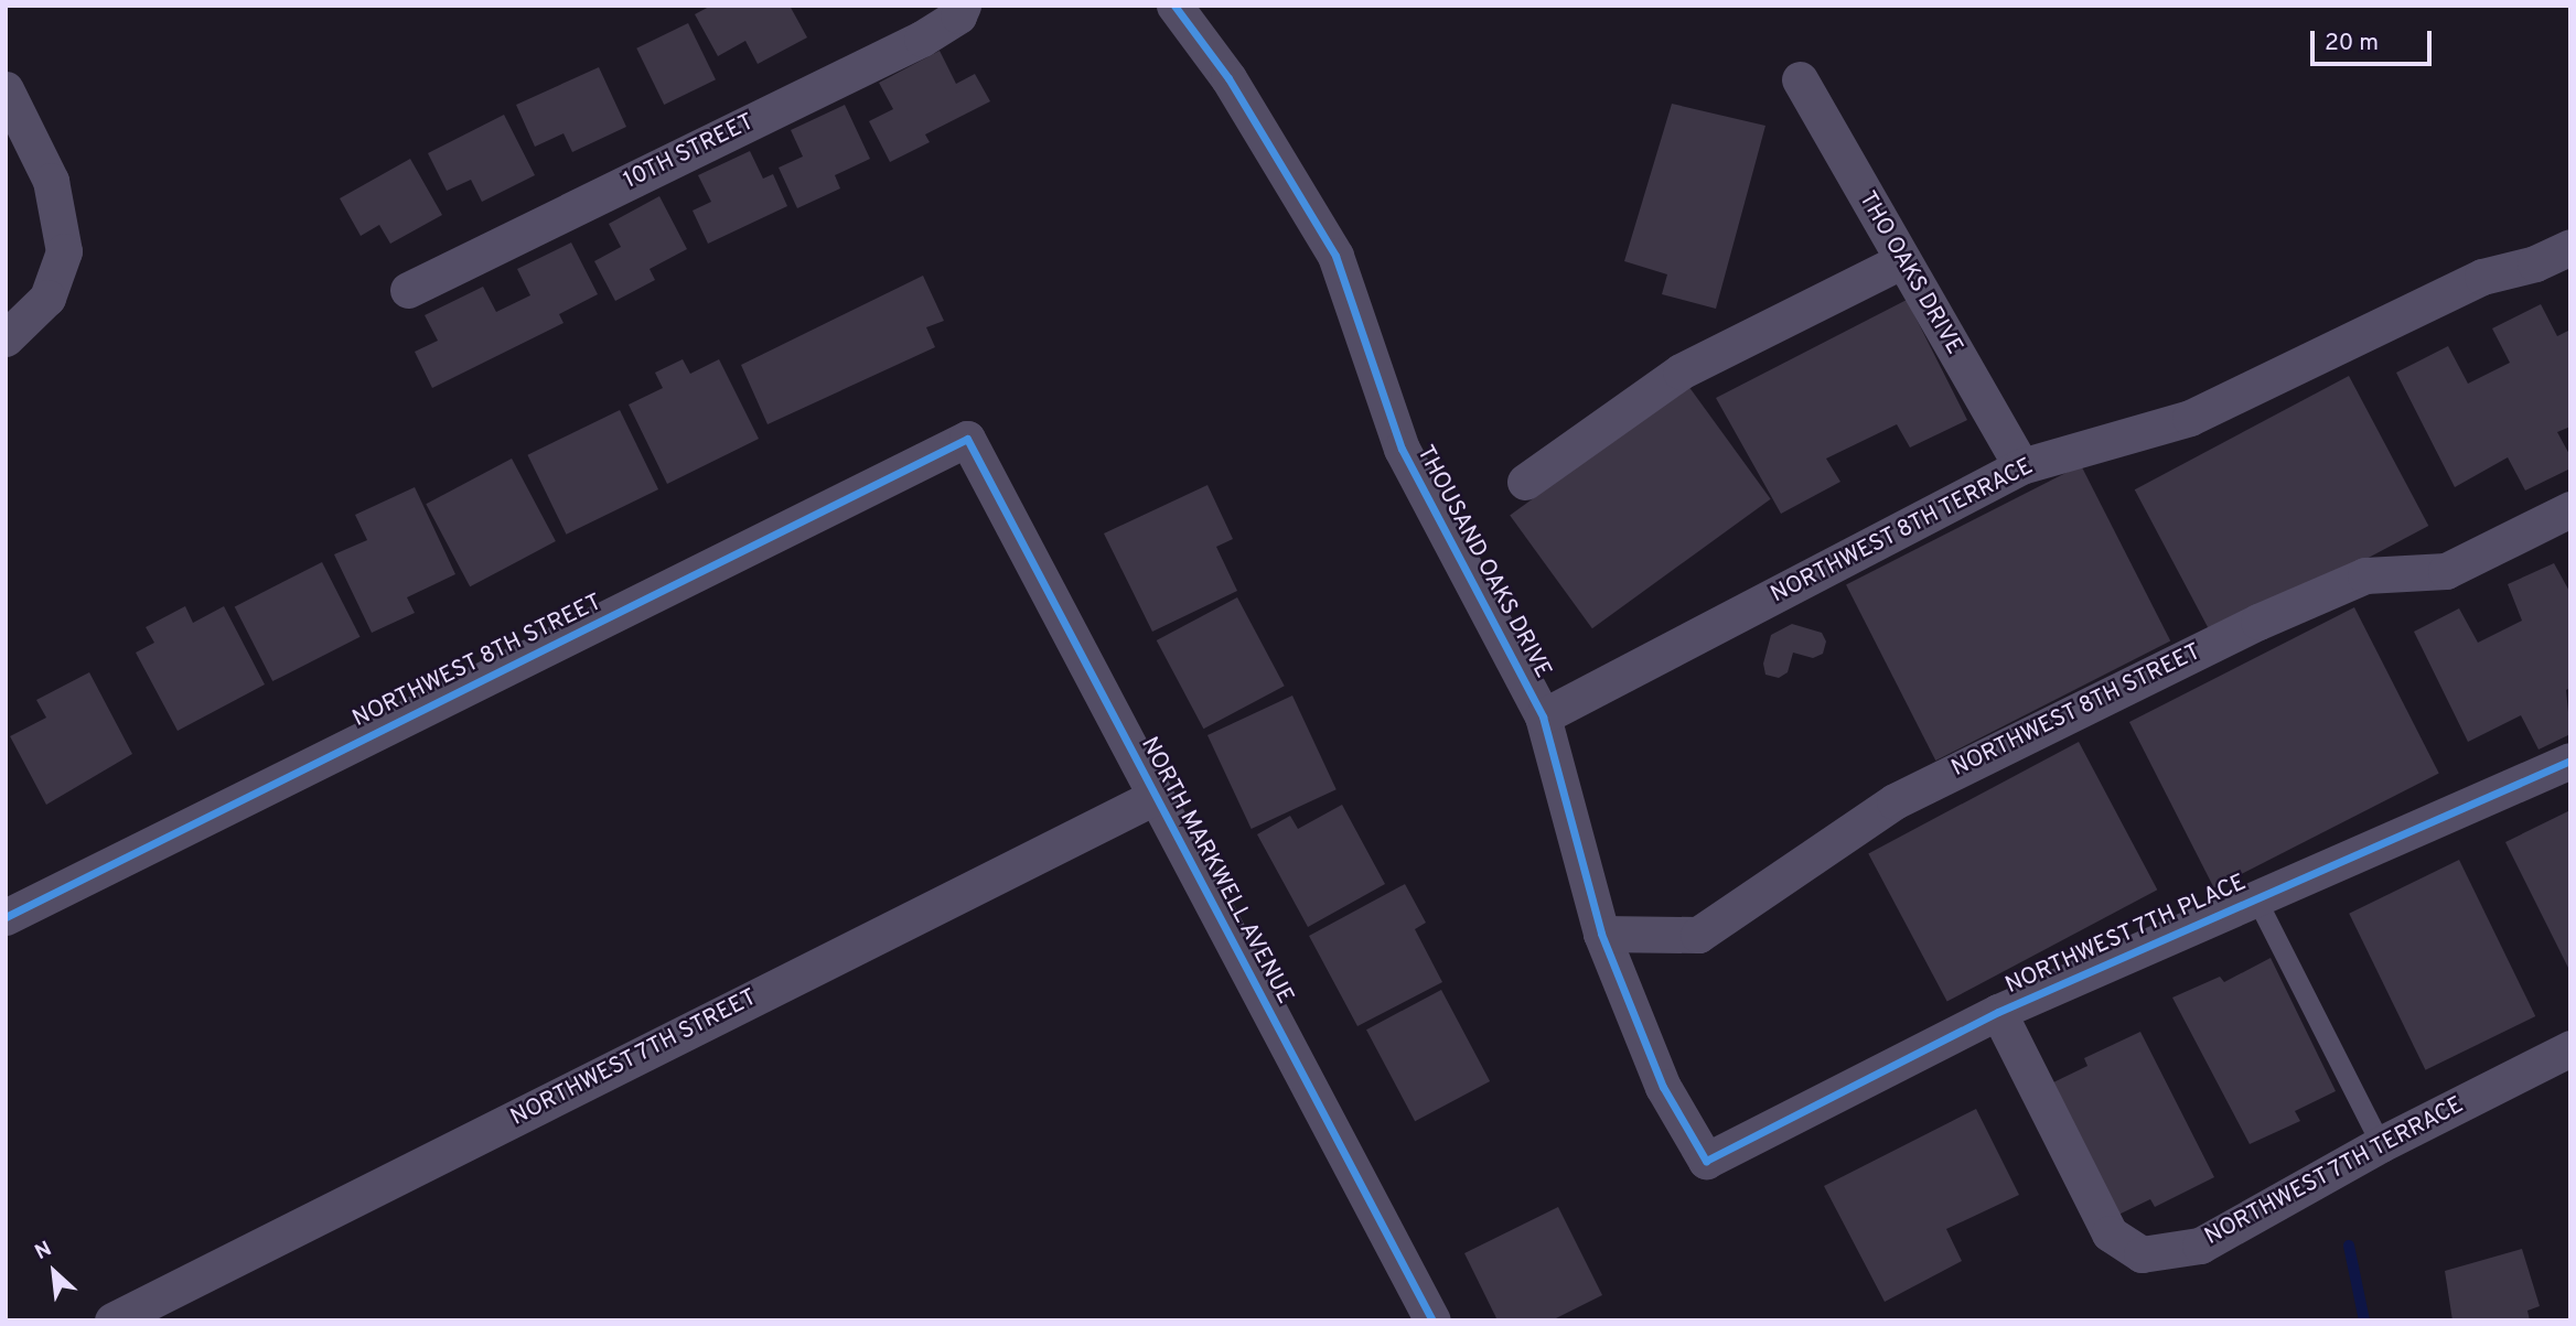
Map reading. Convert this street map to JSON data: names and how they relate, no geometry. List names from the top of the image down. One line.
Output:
{"streets":{"street":["10TH STREET","THO OAKS DRIVE","NORTHWEST 8TH TERRACE","THOUSAND OAKS DRIVE","NORTHWEST 8TH STREET","NORTH MARKWELL AVENUE","NORTHWEST 7TH PLACE","NORTHWEST 7TH STREET","NORTHWEST 7TH TERRACE"]},"crossings":[["THO OAKS DRIVE","NORTHWEST 8TH TERRACE"],["NORTHWEST 8TH TERRACE","THOUSAND OAKS DRIVE"],["THOUSAND OAKS DRIVE","NORTHWEST 8TH STREET"],["THOUSAND OAKS DRIVE","NORTHWEST 7TH PLACE"],["NORTHWEST 8TH STREET","NORTH MARKWELL AVENUE"],["NORTH MARKWELL AVENUE","NORTHWEST 7TH STREET"],["NORTHWEST 7TH PLACE","NORTHWEST 7TH TERRACE"]],"scale_bar":"20 m","north":"top left"}
